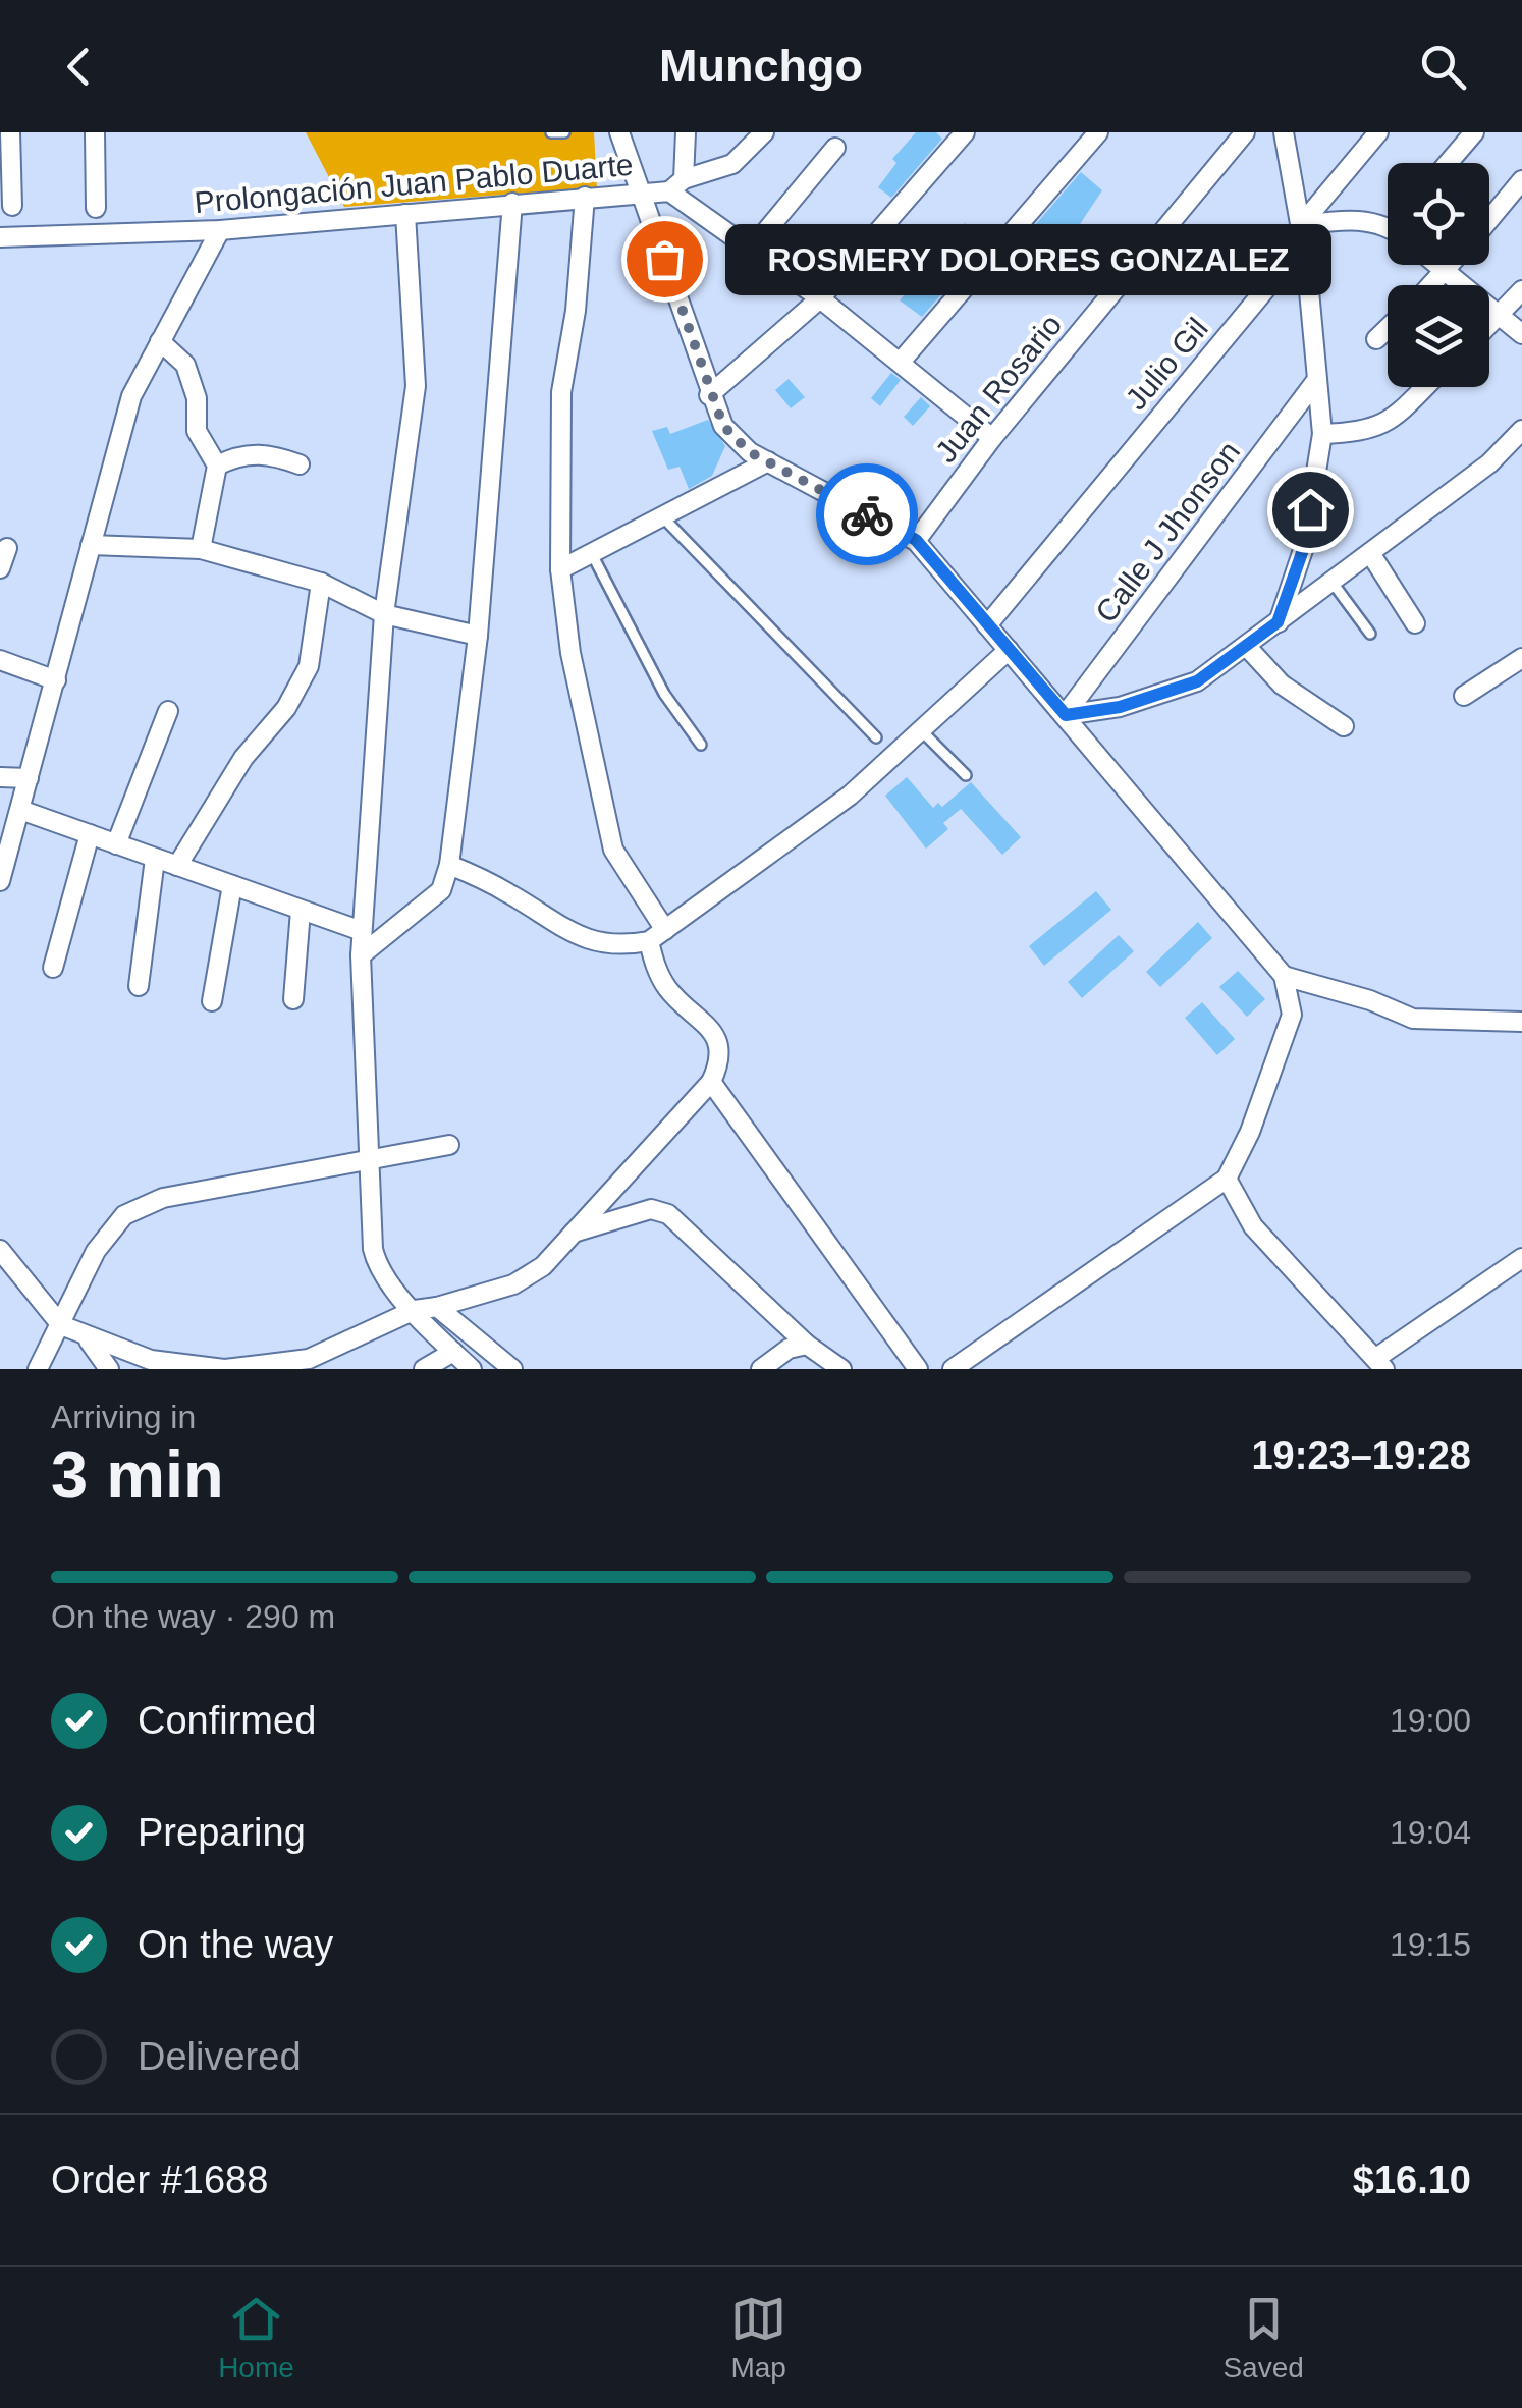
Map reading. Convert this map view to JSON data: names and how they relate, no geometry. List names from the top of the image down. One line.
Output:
{"streets":{"street":["Prolongación Juan Pablo Duarte","Julio Gil","Juan Rosario","Calle J Jhonson"]},"crossings":[["Prolongación Juan Pablo Duarte","Juan Rosario"]],"places":["ROSMERY DOLORES GONZALEZ"],"page":{"header":"Munchgo","bubble":"ROSMERY DOLORES GONZALEZ","heading":["3 min","Arriving in","19:23–19:28"],"panel":["Order #1688","$16.10"],"bar":"On the way · 290 m","list":[["Confirmed","19:00"],["Preparing","19:04"],["On the way","19:15"],"Delivered"],"tabs":["Home","Map","Saved"]}}
